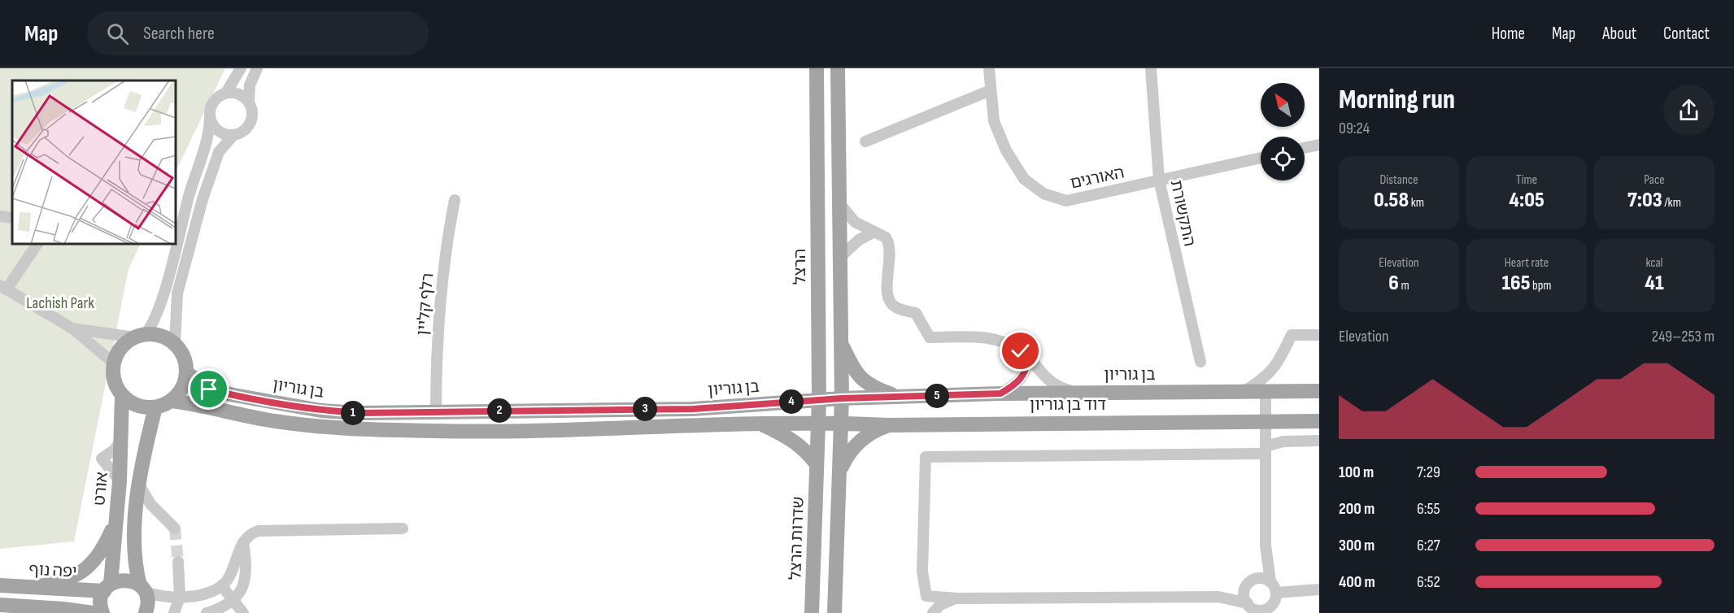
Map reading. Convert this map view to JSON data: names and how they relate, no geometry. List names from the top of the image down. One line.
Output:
{"streets":{"main road":["הרצל","בן גוריון","דוד בן גוריון","אורט","שדרות הרצל","יפה נוף"],"street":["האורגים","התקשורת","רלף קליין"]},"crossings":[["האורגים","התקשורת"],["הרצל","בן גוריון"],["הרצל","דוד בן גוריון"],["הרצל","שדרות הרצל"],["רלף קליין","בן גוריון"],["בן גוריון","דוד בן גוריון"],["בן גוריון","אורט"],["דוד בן גוריון","אורט"],["אורט","יפה נוף"]],"parks":["Lachish Park"],"north":"top left","page":{"header":"Map","search":"Search here","nav":["Home","Map","About","Contact"],"heading":["Morning run","09:24"],"stats":[["Distance","0.58 km"],["Time","4:05"],["Pace","7:03 /km"],["Elevation","6 m"],["Heart rate","165 bpm"],["kcal","41"]],"chart":["Elevation","249–253 m"],"pins":["5","4","3","2","1"],"list":[{"name":"100 m","note":"7:29"},{"name":"200 m","note":"6:55"},{"name":"300 m","note":"6:27"},{"name":"400 m","note":"6:52"}]}}
